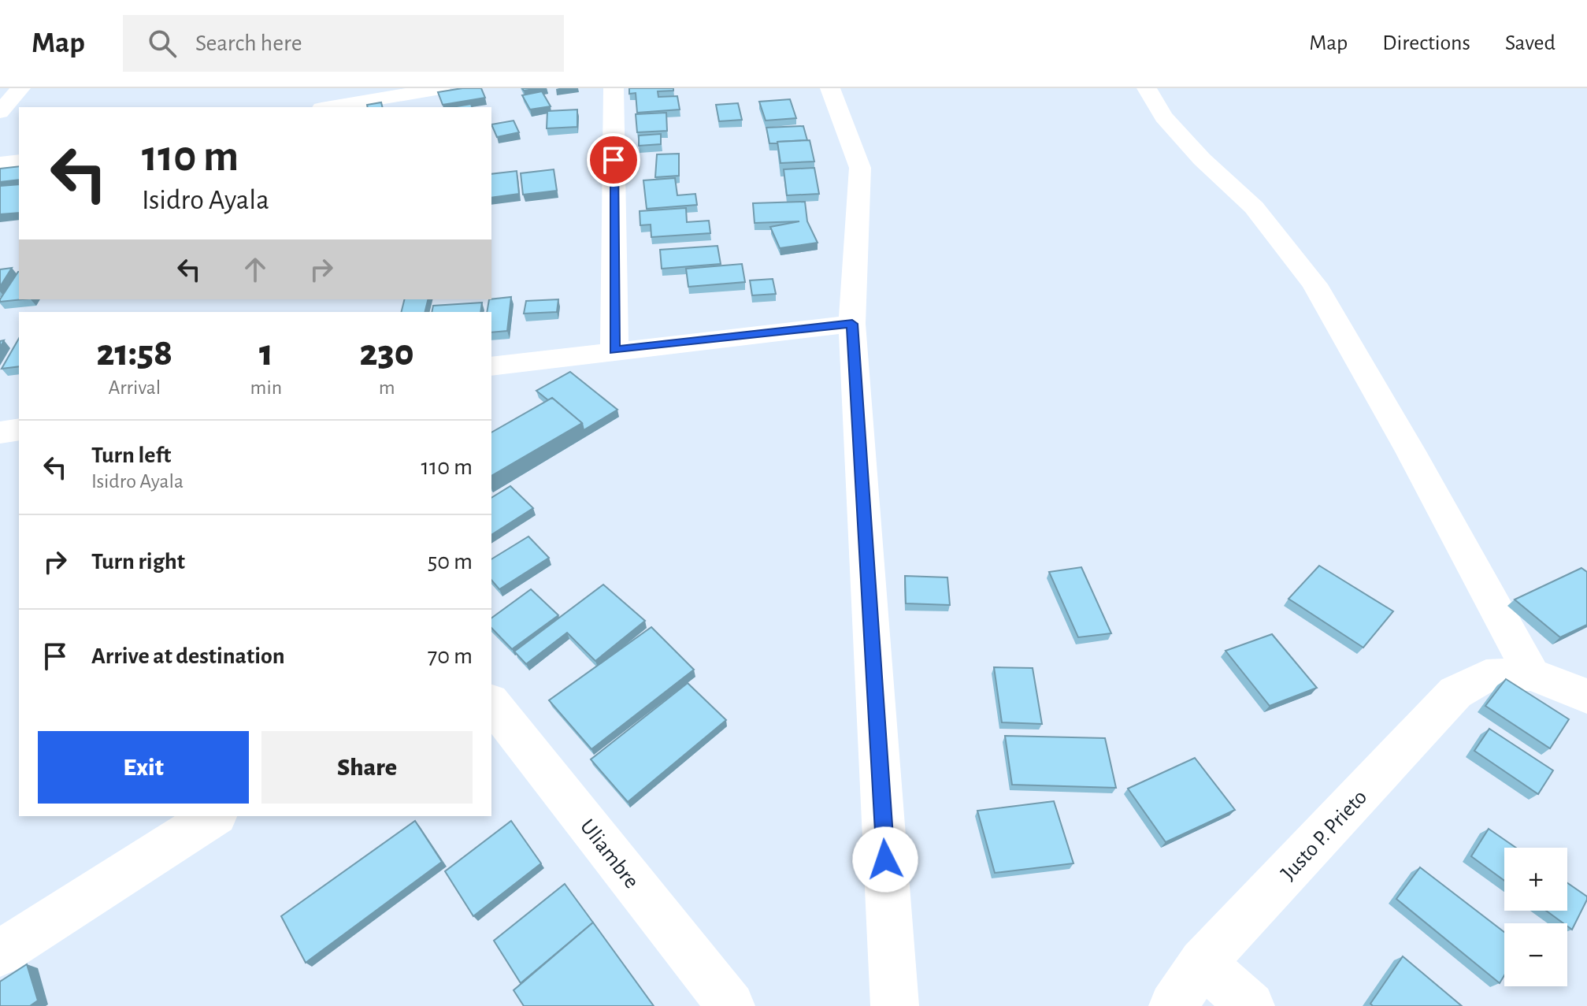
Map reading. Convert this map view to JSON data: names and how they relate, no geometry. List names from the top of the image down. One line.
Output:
{"streets":{"street":["Justo P. Prieto","Uliambre"]},"page":{"header":"Map","search":"Search here","nav":["Map","Directions","Saved"],"turn":["110 m","Isidro Ayala"],"eta":["21:58","Arrival","1","min","230","m"],"list":[{"name":"Turn left","note":"Isidro Ayala","value":"110 m"},{"name":"Turn right","value":"50 m"},{"name":"Arrive at destination","value":"70 m"}],"buttons":["Exit","Share"],"map_buttons":["+","−"]}}
